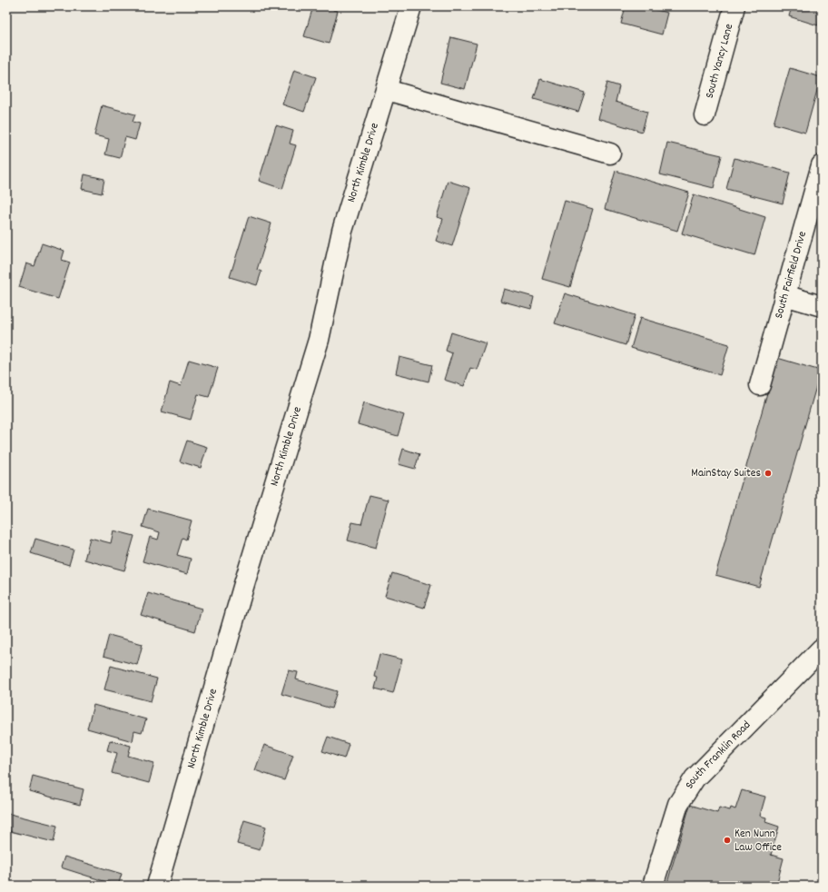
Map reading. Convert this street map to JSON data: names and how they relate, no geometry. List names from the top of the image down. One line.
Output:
{"streets":{"street":["South Yancy Lane","North Kimble Drive","South Fairfield Drive","South Franklin Road"]},"places":["MainStay Suites","Ken Nunn Law Office"]}
